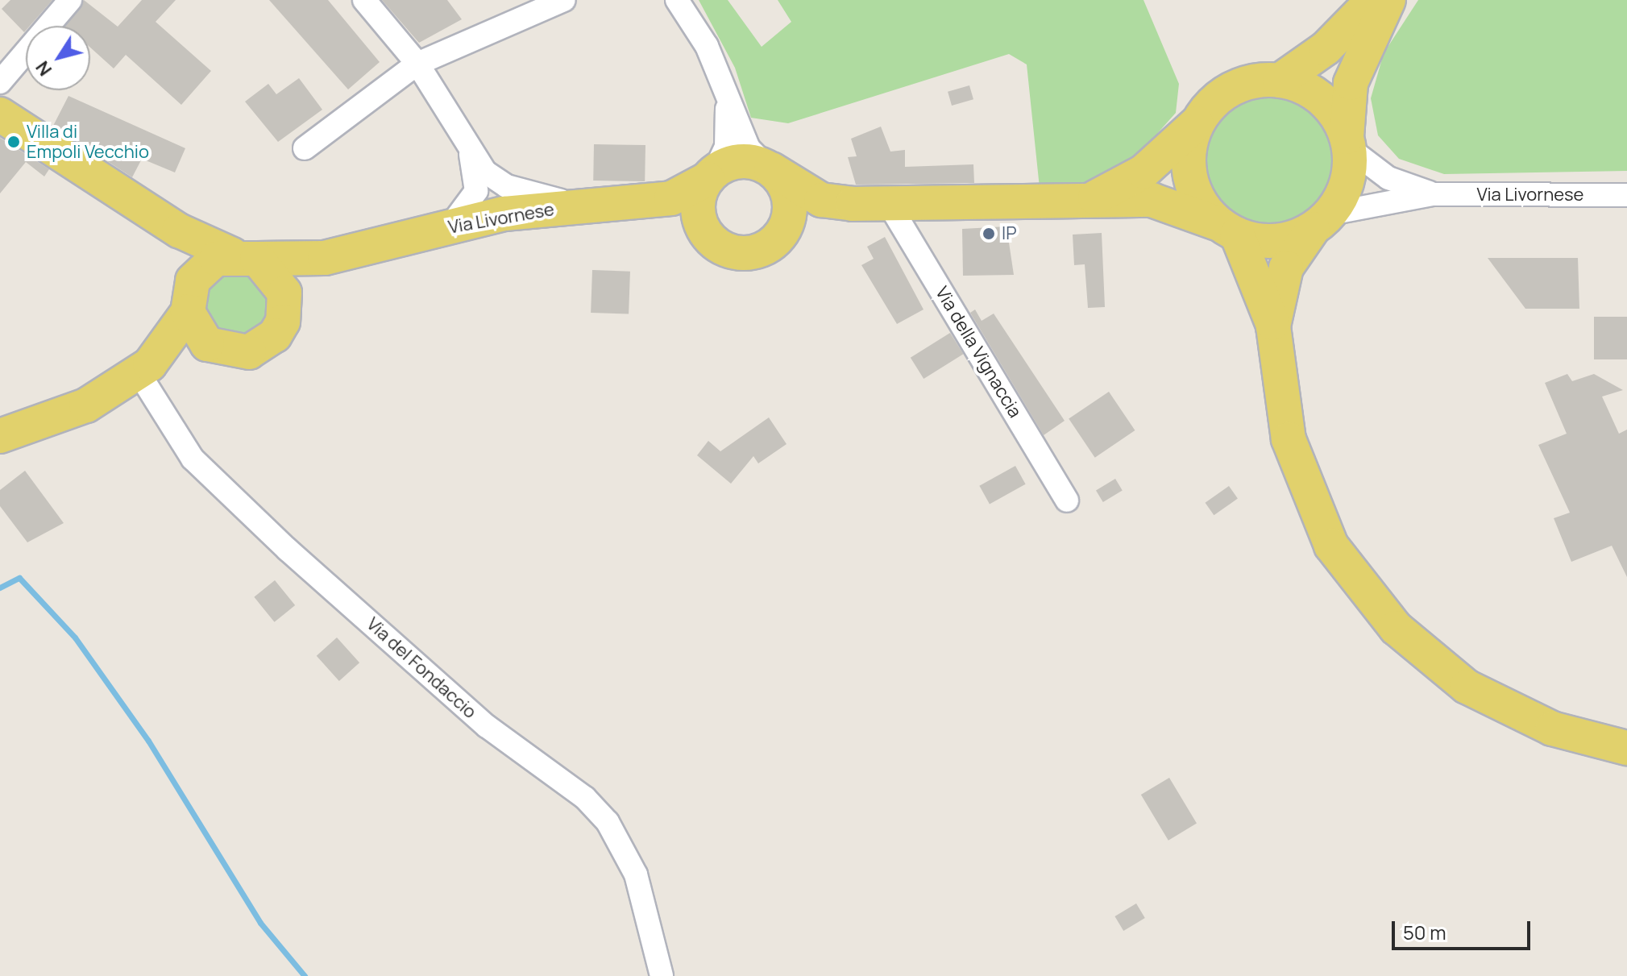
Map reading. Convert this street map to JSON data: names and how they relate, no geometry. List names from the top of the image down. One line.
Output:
{"streets":{"main road":["Via Livornese"],"street":["Via della Vignaccia","Via del Fondaccio"]},"crossings":[["Via Livornese","Via della Vignaccia"],["Via Livornese","Via del Fondaccio"]],"places":["Villa di Empoli Vecchio","IP"],"scale_bar":"50 m","north":"bottom left"}
